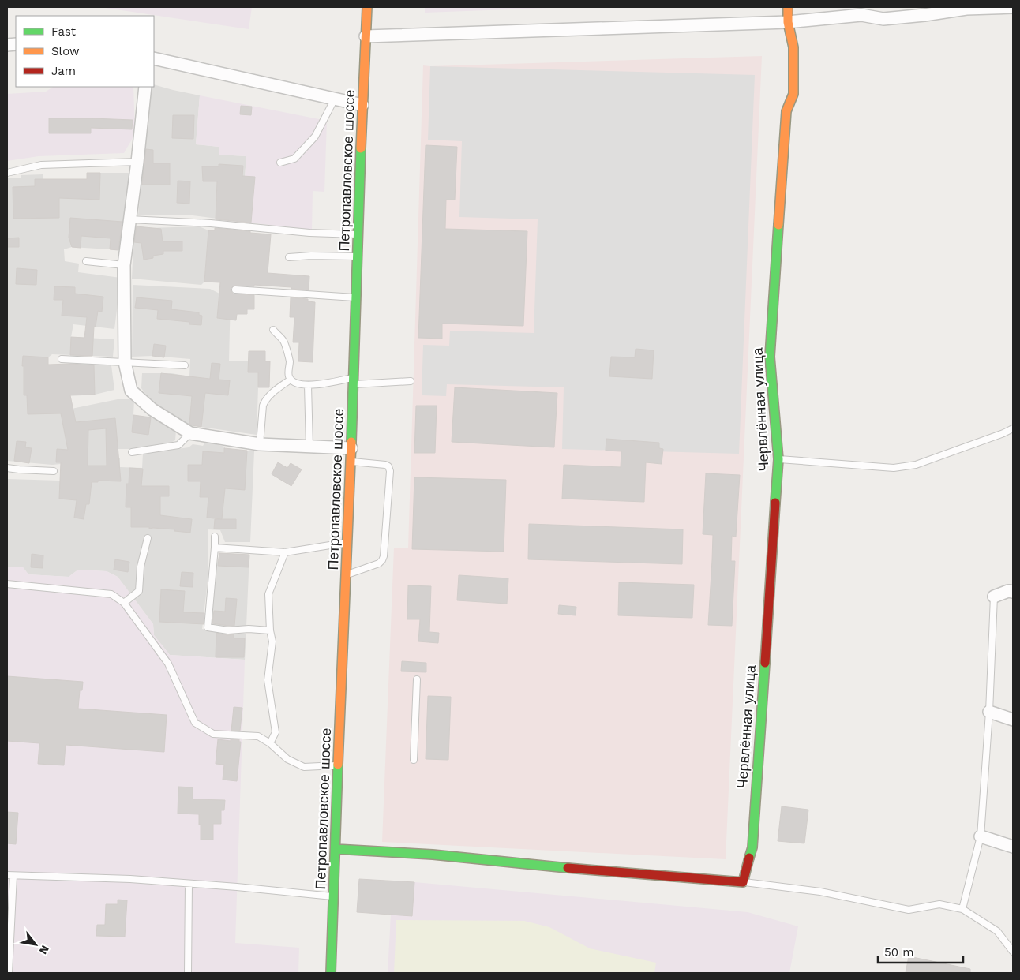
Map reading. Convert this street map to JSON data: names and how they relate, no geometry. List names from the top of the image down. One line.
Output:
{"streets":{"street":["Петропавловское шоссе","Червлённая улица"]},"legend":["Fast","Slow","Jam"],"scale_bar":"50 m","north":"bottom right"}
